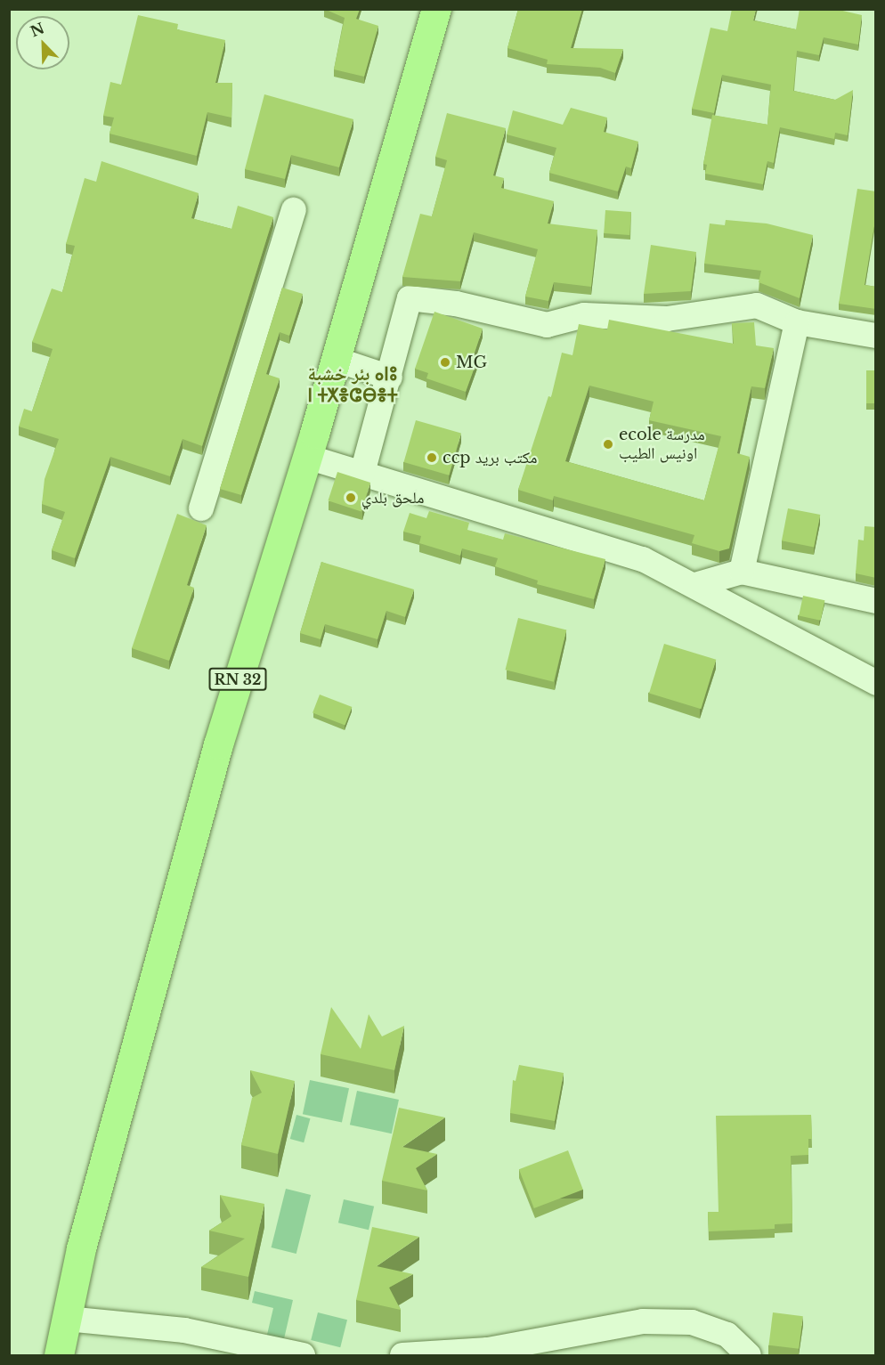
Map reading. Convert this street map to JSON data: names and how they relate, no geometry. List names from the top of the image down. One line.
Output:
{"streets":{"main road":["RN 32"]},"districts":["بئر خشبة ⴰⵏⵓ ⵏ ⵜⵅⴻⵛⴱⴻⵜ"],"places":["MG","ecole مدرسة اونيس الطيب","ccp مكتب بريد","ملحق بلدي"],"north":"top left"}
